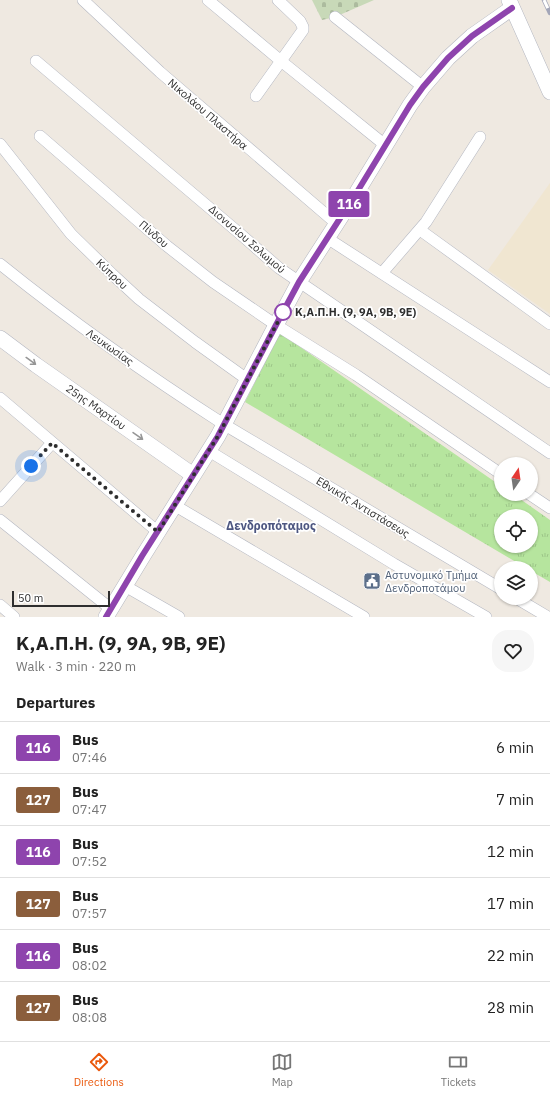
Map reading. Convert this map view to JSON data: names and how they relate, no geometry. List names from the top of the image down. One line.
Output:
{"streets":{"street":["Νικολάου Πλαστήρα","Πίνδου","Διονυσίου Σολωμού","Κύπρου","Λευκωσίας","25ης Μαρτίου","Εθνικής Αντιστάσεως"]},"crossings":[["Λευκωσίας","Εθνικής Αντιστάσεως"]],"districts":["Δενδροπόταμος"],"places":{"other":["Κ,Α.Π.Η. (9, 9Α, 9Β, 9Ε)"],"public building":["Αστυνομικό Τμήμα Δενδροποτάμου"]},"lines":["bus line 116"],"scale_bar":"50 m","north":"top","page":{"on_map":"116","scale":"50 m","heading":[["Κ,Α.Π.Η. (9, 9Α, 9Β, 9Ε)","Walk · 3 min · 220 m"],"Departures"],"list":[{"mark":"116","name":"Bus","note":"07:46","value":"6 min"},{"mark":"127","name":"Bus","note":"07:47","value":"7 min"},{"mark":"116","name":"Bus","note":"07:52","value":"12 min"},{"mark":"127","name":"Bus","note":"07:57","value":"17 min"},{"mark":"116","name":"Bus","note":"08:02","value":"22 min"},{"mark":"127","name":"Bus","note":"08:08","value":"28 min"}],"tabs":["Directions","Map","Tickets"]}}
